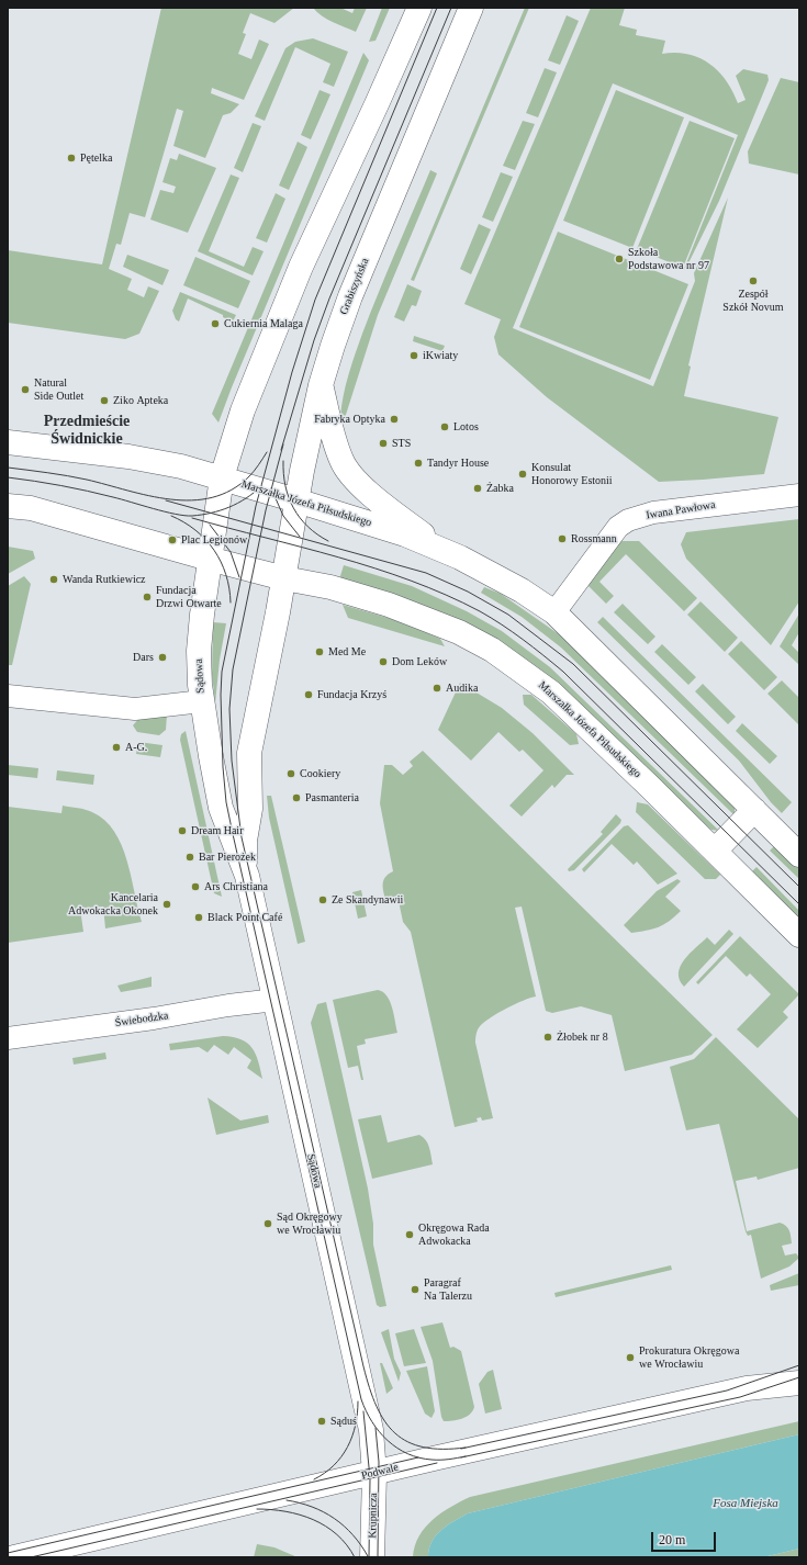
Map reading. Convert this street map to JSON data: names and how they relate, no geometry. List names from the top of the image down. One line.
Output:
{"streets":{"street":["Grabiszyńska","Marszałka Józefa Piłsudskiego","Iwana Pawłowa","Sądowa","Świebodzka","Podwale","Krupnicza"]},"crossings":[["Grabiszyńska","Marszałka Józefa Piłsudskiego"],["Grabiszyńska","Sądowa"],["Marszałka Józefa Piłsudskiego","Iwana Pawłowa"],["Marszałka Józefa Piłsudskiego","Sądowa"],["Sądowa","Świebodzka"],["Sądowa","Podwale"],["Sądowa","Krupnicza"],["Podwale","Krupnicza"]],"districts":["Przedmieście Świdnickie"],"water":["Fosa Miejska"],"places":["Pętelka","Szkoła Podstawowa nr 97","Zespół Szkół Novum","Cukiernia Malaga","iKwiaty","Natural Side Outlet","Ziko Apteka","Fabryka Optyka","Lotos","STS","Tandyr House","Konsulat Honorowy Estonii","Żabka","Rossmann","Plac Legionów","Wanda Rutkiewicz","Fundacja Drzwi Otwarte","Med Me","Dars","Dom Leków","Audika","Fundacja Krzyś","A-G.","Cookiery","Pasmanteria","Dream Hair","Bar Pierożek","Ars Christiana","Ze Skandynawii","Kancelaria Adwokacka Okonek","Black Point Café","Żłobek nr 8","Sąd Okręgowy we Wrocławiu","Okręgowa Rada Adwokacka","Paragraf Na Talerzu","Prokuratura Okręgowa we Wrocławiu","Sąduś"],"scale_bar":"20 m"}
